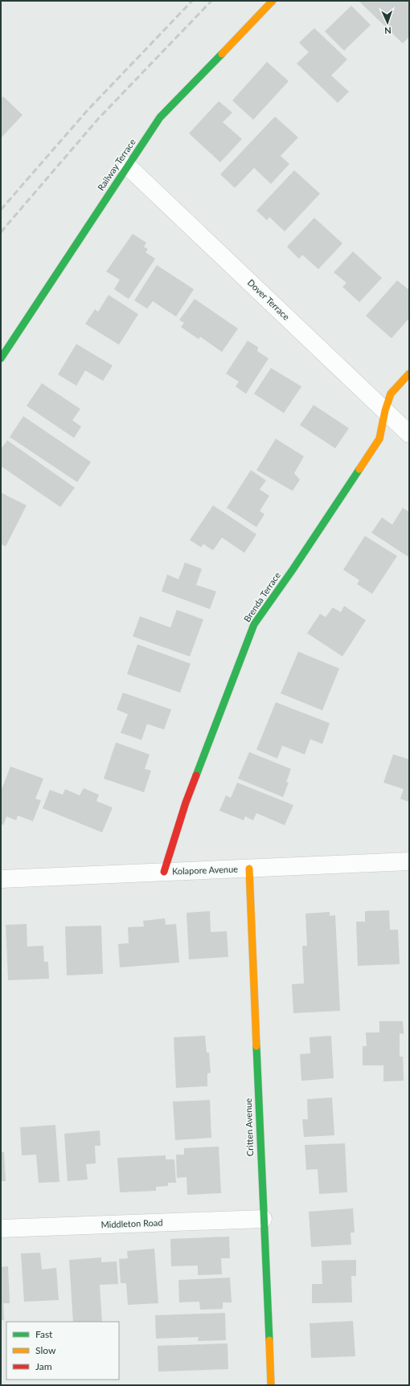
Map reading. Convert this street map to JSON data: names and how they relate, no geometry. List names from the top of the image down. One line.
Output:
{"streets":{"street":["Railway Terrace","Dover Terrace","Brenda Terrace","Kolapore Avenue","Critten Avenue","Middleton Road"]},"crossings":[["Railway Terrace","Dover Terrace"],["Dover Terrace","Brenda Terrace"],["Brenda Terrace","Kolapore Avenue"],["Kolapore Avenue","Critten Avenue"],["Critten Avenue","Middleton Road"]],"legend":["Fast","Slow","Jam"],"north":"bottom"}
